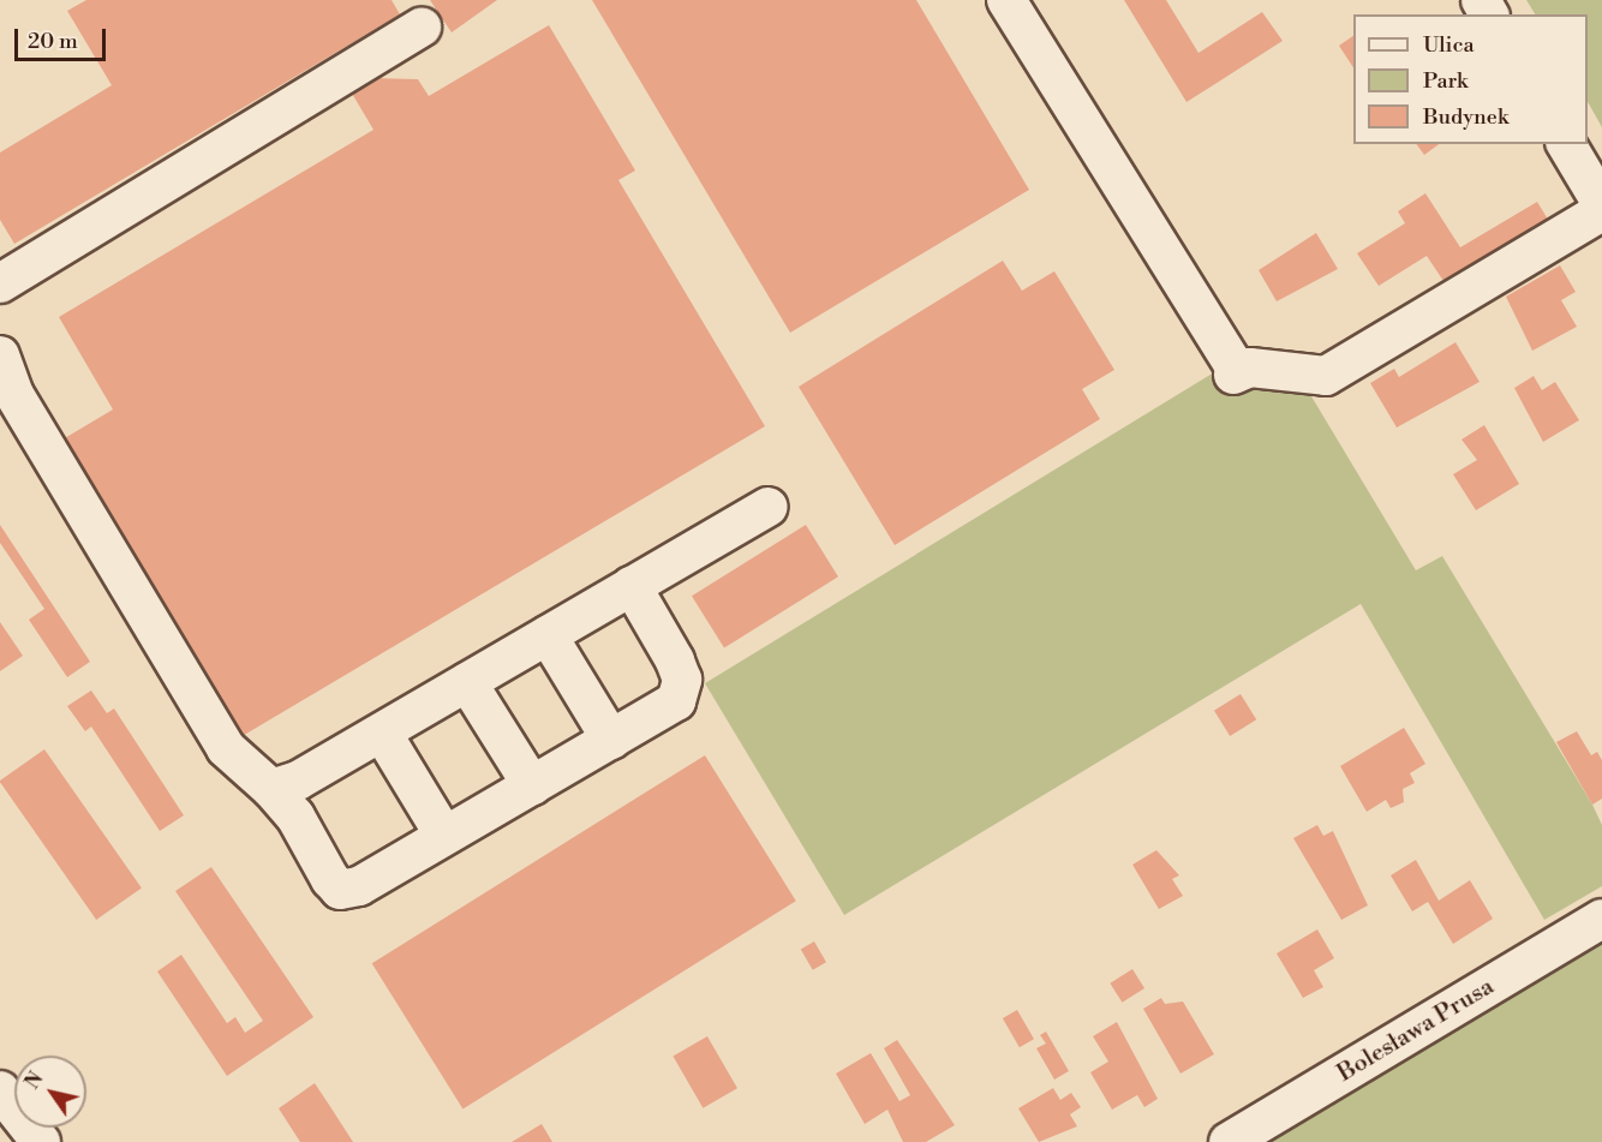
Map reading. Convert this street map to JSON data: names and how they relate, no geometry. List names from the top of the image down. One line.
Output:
{"streets":{"street":["Bolesława Prusa"]},"legend":["Ulica","Park","Budynek"],"scale_bar":"20 m","north":"top left"}
